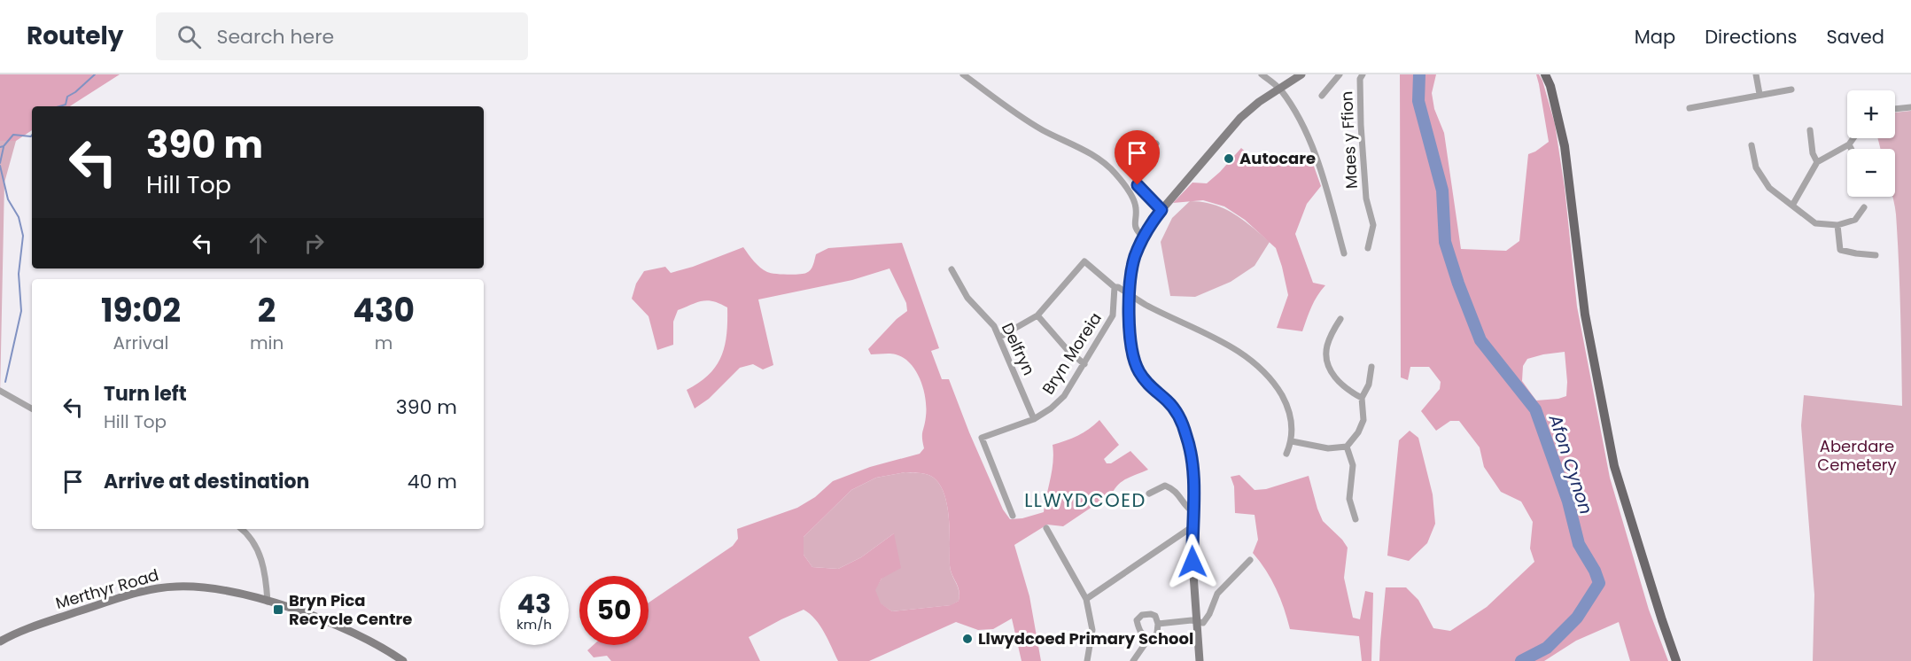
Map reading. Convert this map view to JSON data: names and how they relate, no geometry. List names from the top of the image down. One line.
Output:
{"streets":{"main road":["Merthyr Road"],"street":["Maes y Ffion","Delfryn","Bryn Moreia"]},"crossings":[["Delfryn","Bryn Moreia"]],"districts":["LLWYDCOED"],"water":["Afon Cynon"],"parks":["Aberdare Cemetery"],"places":{"other":["Autocare","Llwydcoed Primary School"],"transit":["Bryn Pica Recycle Centre"]},"page":{"header":"Routely","search":"Search here","nav":["Map","Directions","Saved"],"map_buttons":["+","−"],"turn":["390 m","Hill Top"],"eta":["19:02","Arrival","2","min","430","m"],"list":[{"name":"Turn left","note":"Hill Top","value":"390 m"},{"name":"Arrive at destination","value":"40 m"}],"speed":"43 km/h","limit":"50"}}
